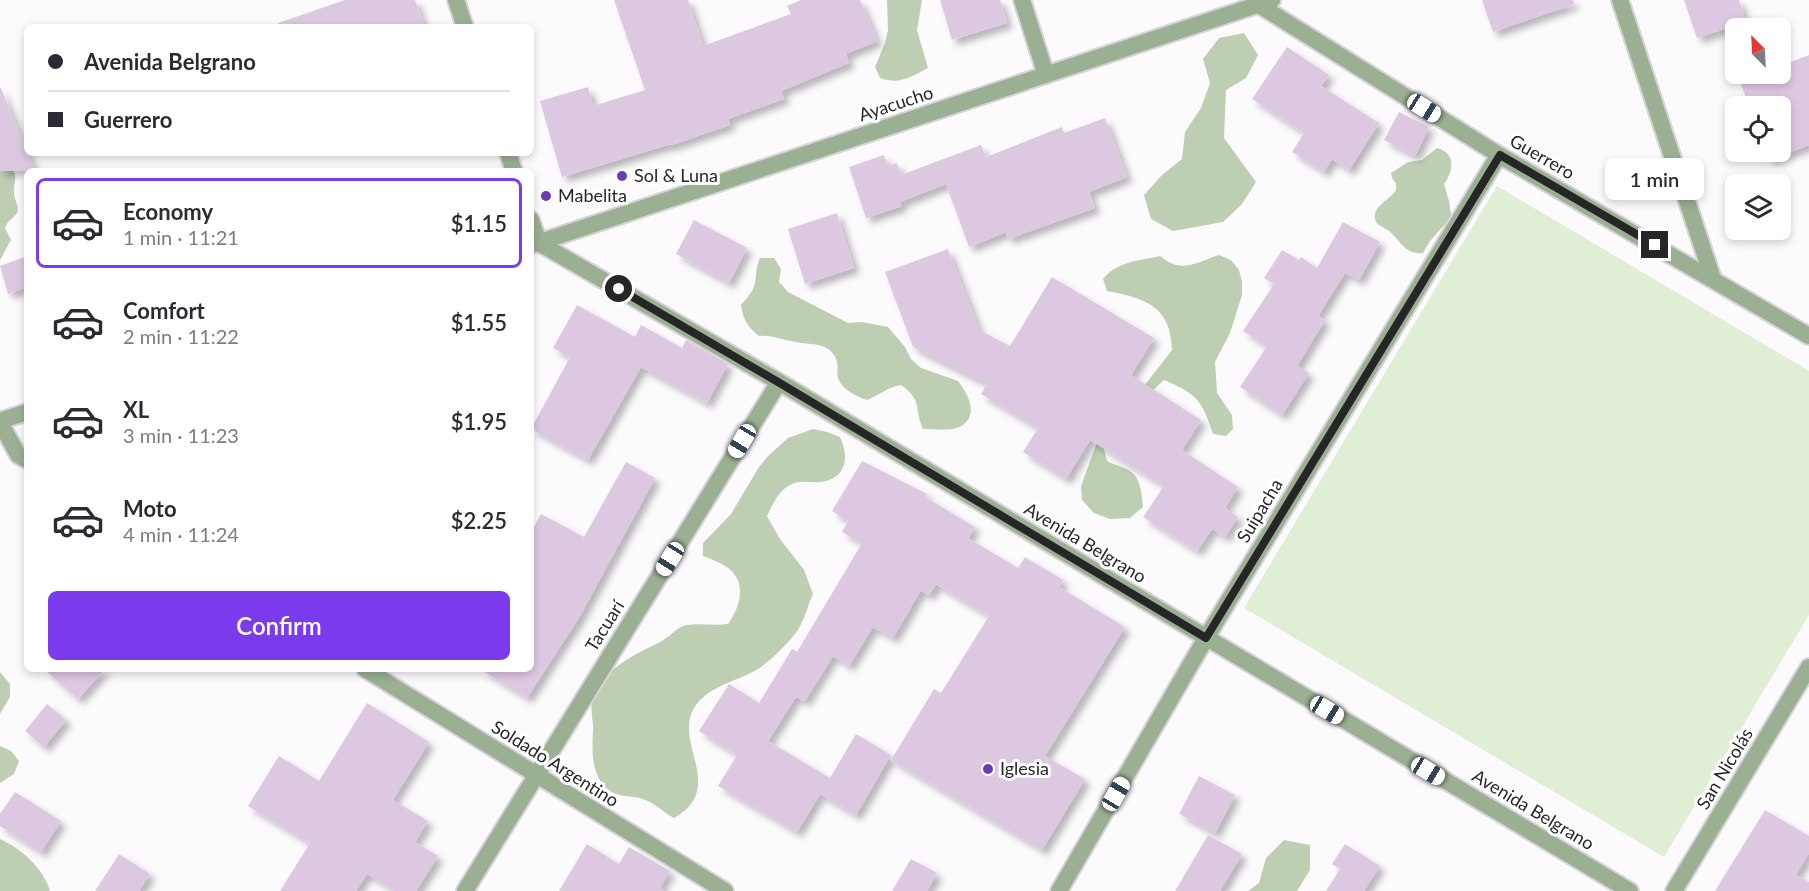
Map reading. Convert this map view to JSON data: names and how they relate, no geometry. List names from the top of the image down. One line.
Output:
{"streets":{"street":["Ayacucho","Guerrero","Suipacha","Avenida Belgrano","Tacuarí","Soldado Argentino","San Nicolás"]},"crossings":[["Ayacucho","Guerrero"],["Ayacucho","Avenida Belgrano"],["Guerrero","Suipacha"],["Suipacha","Avenida Belgrano"],["Avenida Belgrano","Tacuarí"],["Tacuarí","Soldado Argentino"]],"places":["Sol & Luna","Mabelita","Iglesia"],"north":"top left","page":{"banner":["Avenida Belgrano","Guerrero"],"bubble":"1 min","list":[{"name":"Economy","note":"1 min · 11:21","value":"$1.15"},{"name":"Comfort","note":"2 min · 11:22","value":"$1.55"},{"name":"XL","note":"3 min · 11:23","value":"$1.95"},{"name":"Moto","note":"4 min · 11:24","value":"$2.25"}],"buttons":"Confirm"}}
